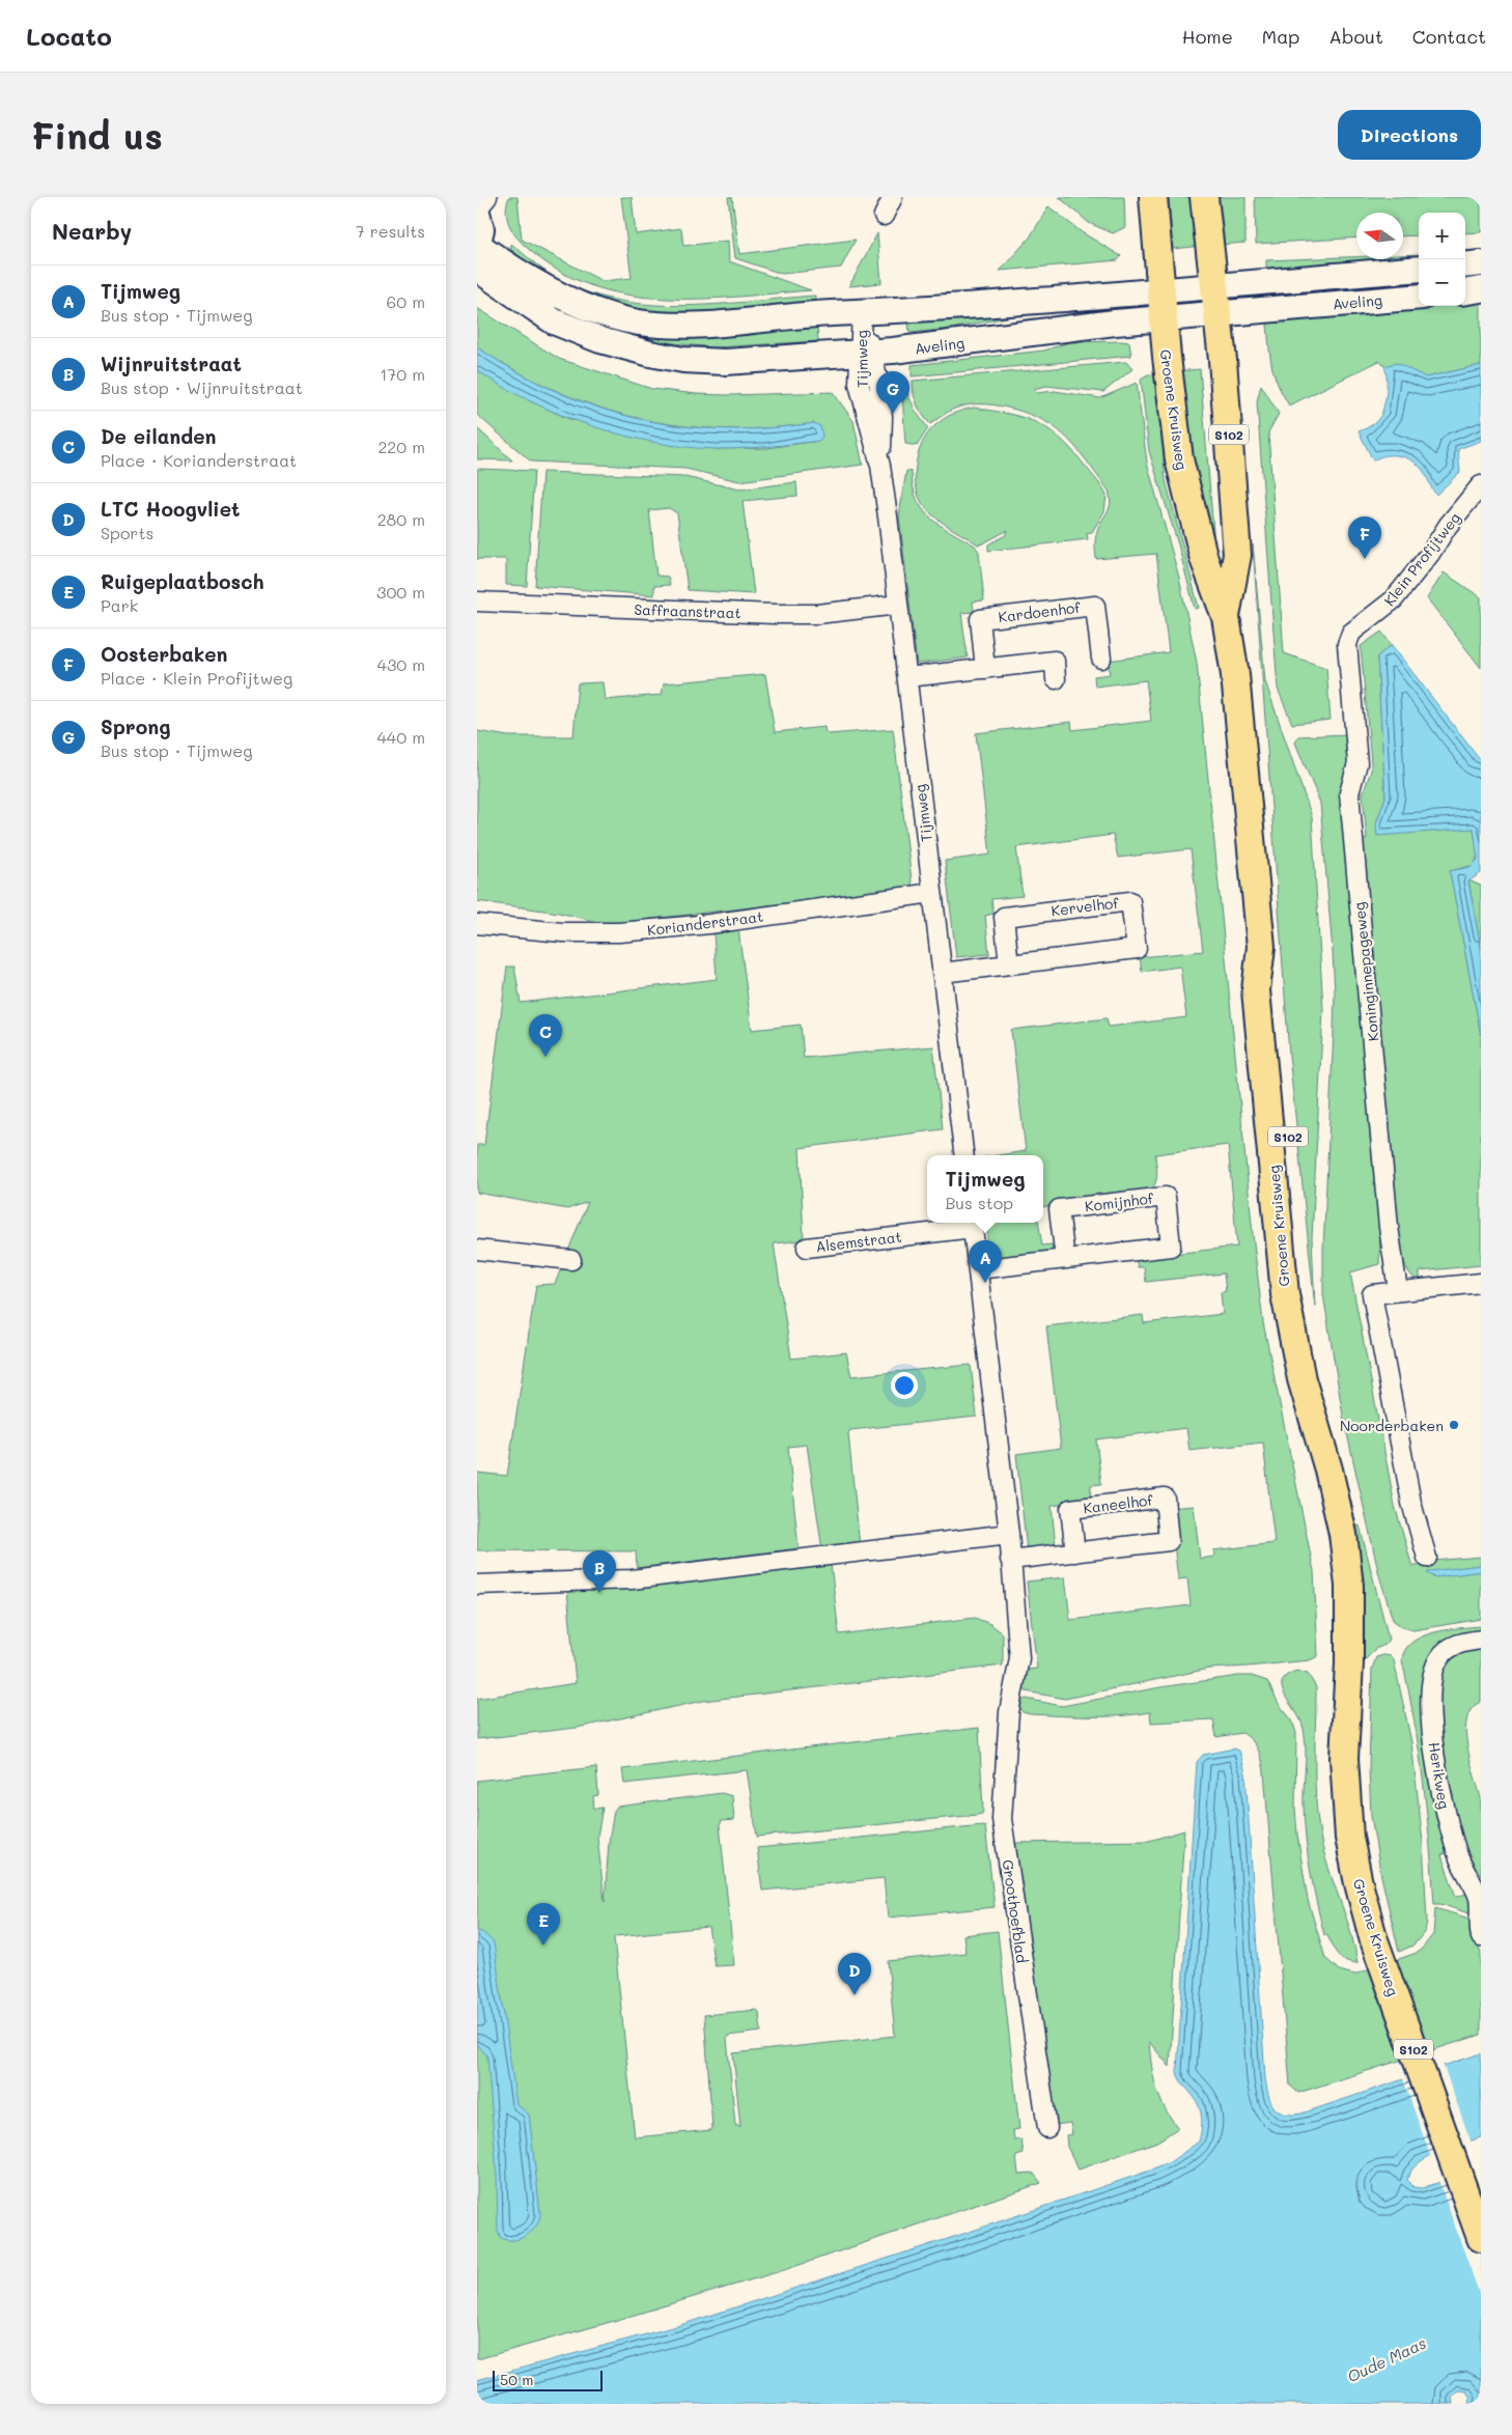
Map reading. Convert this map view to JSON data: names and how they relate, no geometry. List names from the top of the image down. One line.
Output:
{"streets":{"main road":["Aveling","Groene Kruisweg","S102"],"street":["Tijmweg","Klein Profijtweg","Saffraanstraat","Kardoenhof","Kervelhof","Korianderstraat","Koninginnepageweg","Komijnhof","Alsemstraat","Kaneelhof","Herikweg","Groothoefblad"]},"crossings":[["Aveling","Tijmweg"],["Aveling","Groene Kruisweg"],["Tijmweg","Saffraanstraat"],["Tijmweg","Kervelhof"],["Tijmweg","Korianderstraat"],["Klein Profijtweg","Koninginnepageweg"],["Kaneelhof","Groothoefblad"]],"water":["Oude Maas"],"places":["Noorderbaken"],"scale_bar":"50 m","north":"left","page":{"header":"Locato","nav":["Home","Map","About","Contact"],"buttons":"Directions","title":"Find us","heading":["Nearby","7 results"],"map_buttons":["+","−"],"list":[{"mark":"A","name":"Tijmweg","note":"Bus stop · Tijmweg","value":"60 m"},{"mark":"B","name":"Wijnruitstraat","note":"Bus stop · Wijnruitstraat","value":"170 m"},{"mark":"C","name":"De eilanden","note":"Place · Korianderstraat","value":"220 m"},{"mark":"D","name":"LTC Hoogvliet","note":"Sports","value":"280 m"},{"mark":"E","name":"Ruigeplaatbosch","note":"Park","value":"300 m"},{"mark":"F","name":"Oosterbaken","note":"Place · Klein Profijtweg","value":"430 m"},{"mark":"G","name":"Sprong","note":"Bus stop · Tijmweg","value":"440 m"}],"pins":["G","F","C","A","B","E","D"],"popup":["Tijmweg","Bus stop"],"scale":"50 m"}}
